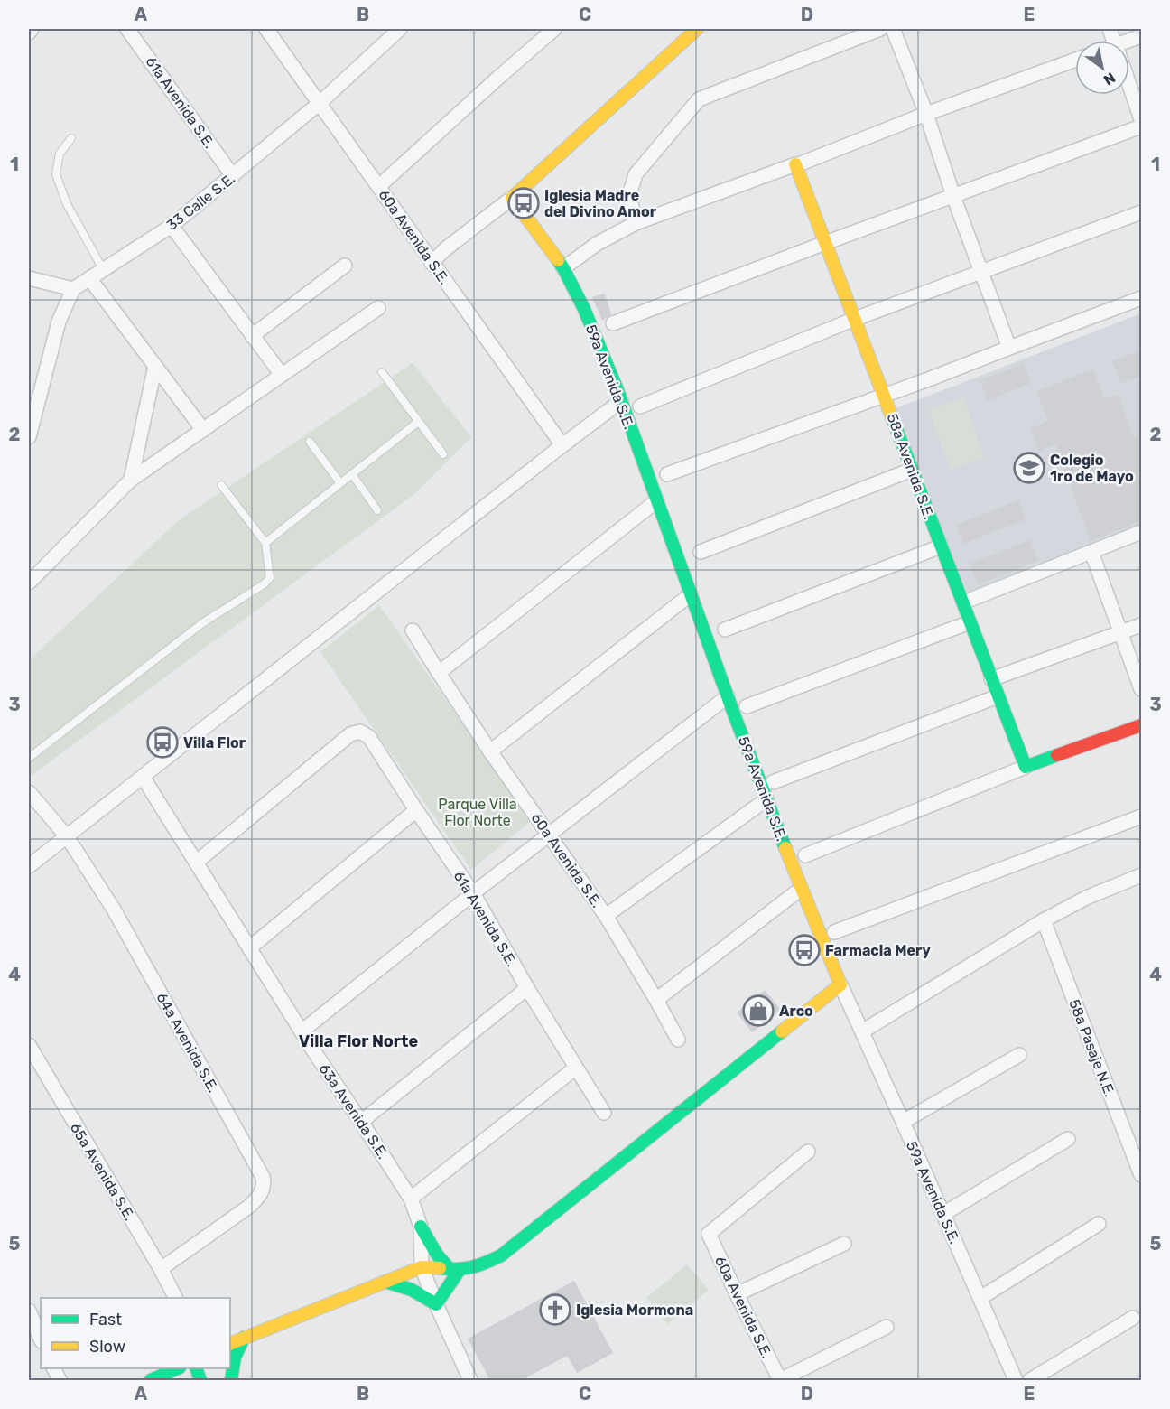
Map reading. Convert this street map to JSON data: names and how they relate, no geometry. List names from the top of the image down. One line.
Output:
{"streets":{"street":["61a Avenida S.E.","33 Calle S.E.","60a Avenida S.E.","59a Avenida S.E.","58a Avenida S.E.","64a Avenida S.E.","58a Pasaje N.E.","63a Avenida S.E.","65a Avenida S.E."]},"crossings":[["61a Avenida S.E.","33 Calle S.E."],["61a Avenida S.E.","63a Avenida S.E."],["33 Calle S.E.","60a Avenida S.E."],["64a Avenida S.E.","65a Avenida S.E."]],"districts":["Villa Flor Norte"],"parks":["Parque Villa Flor Norte"],"places":{"bus stop":["Iglesia Madre del Divino Amor","Villa Flor","Farmacia Mery"],"school or university":["Colegio 1ro de Mayo"],"shop":["Arco"],"church":["Iglesia Mormona"]},"legend":["Fast","Slow"],"north":"bottom right","grid":{"columns":["A","B","C","D","E"],"rows":["1","2","3","4","5"]}}
